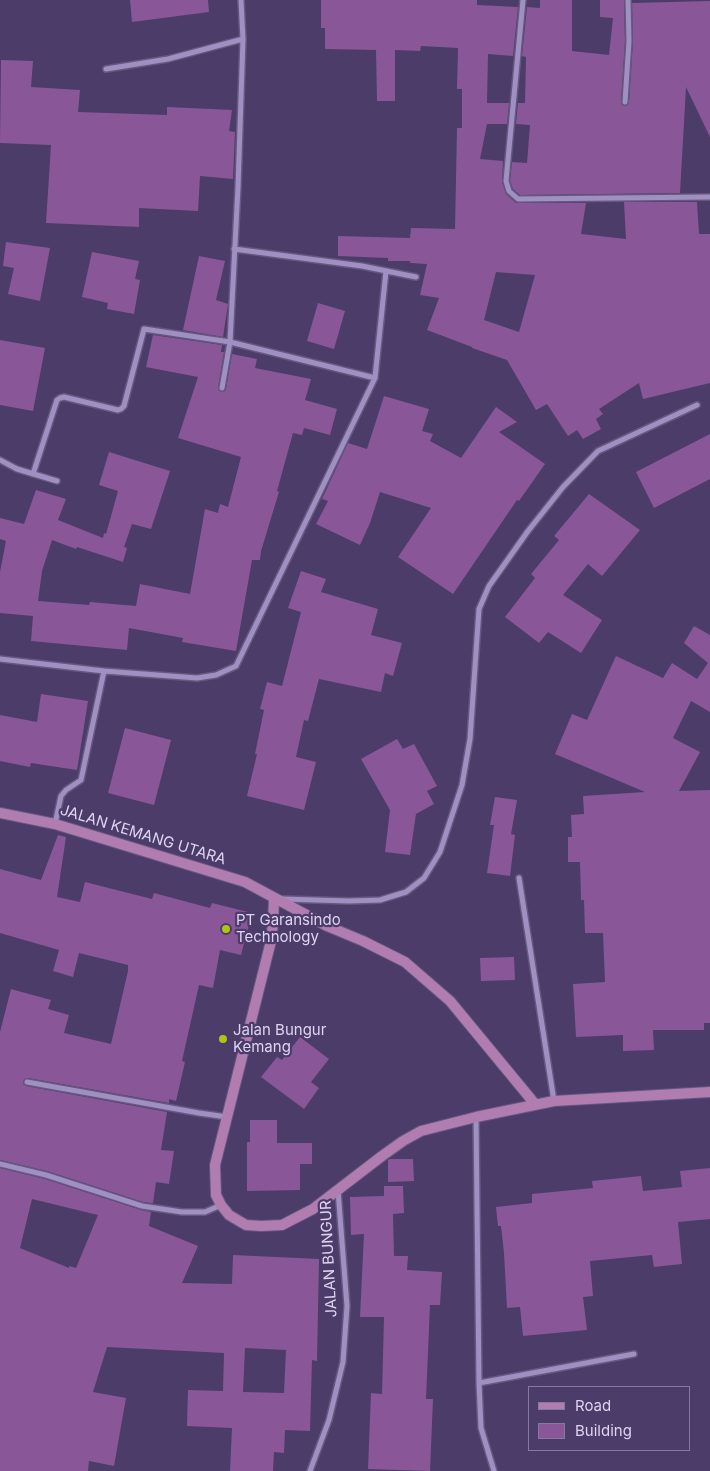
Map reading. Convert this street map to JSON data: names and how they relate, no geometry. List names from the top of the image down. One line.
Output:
{"streets":{"street":["JALAN KEMANG UTARA","JALAN BUNGUR"]},"places":["PT Garansindo Technology","Jalan Bungur Kemang"],"legend":["Road","Building"]}
